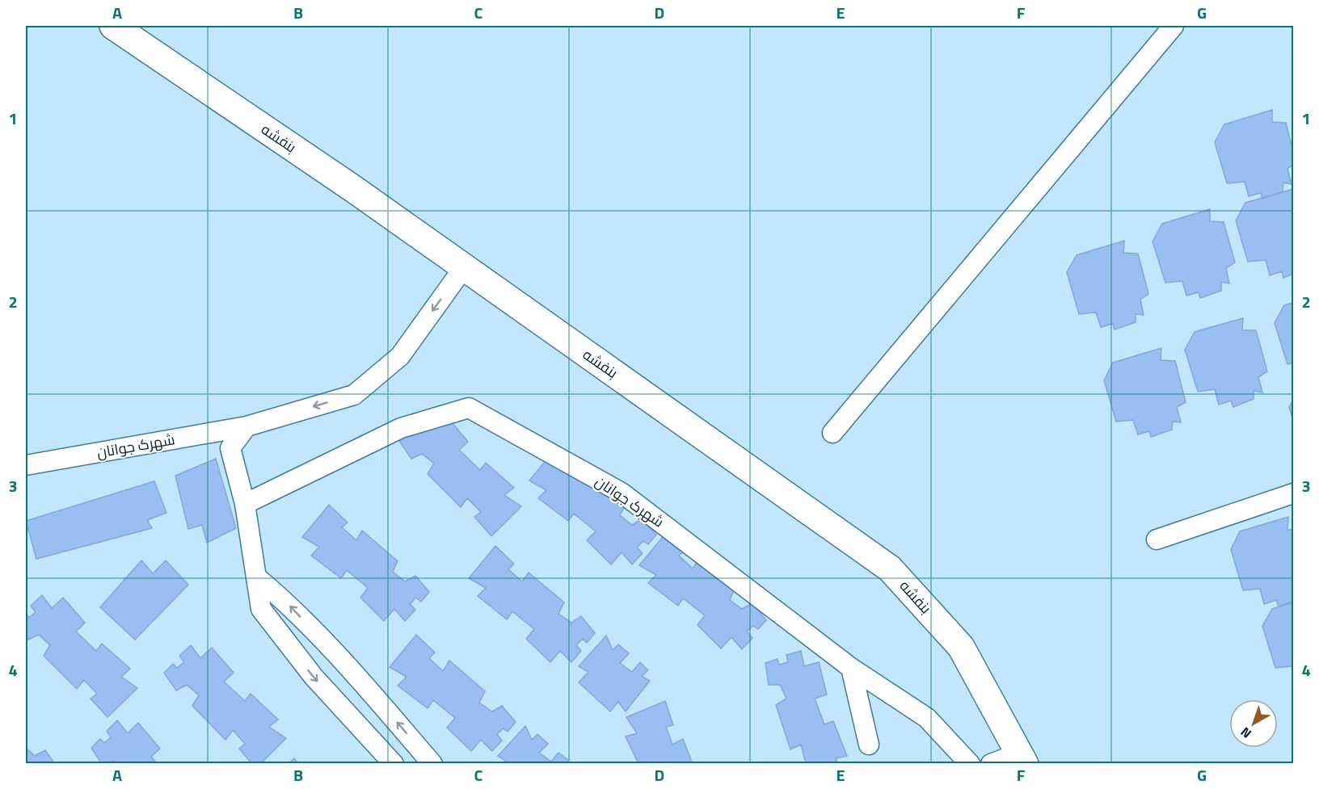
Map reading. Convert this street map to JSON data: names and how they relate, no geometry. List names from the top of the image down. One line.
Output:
{"streets":{"street":["بنفشه","شهرک جوانان"]},"crossings":[["بنفشه","شهرک جوانان"]],"north":"bottom left","grid":{"columns":["A","B","C","D","E","F","G"],"rows":["1","2","3","4"]}}
